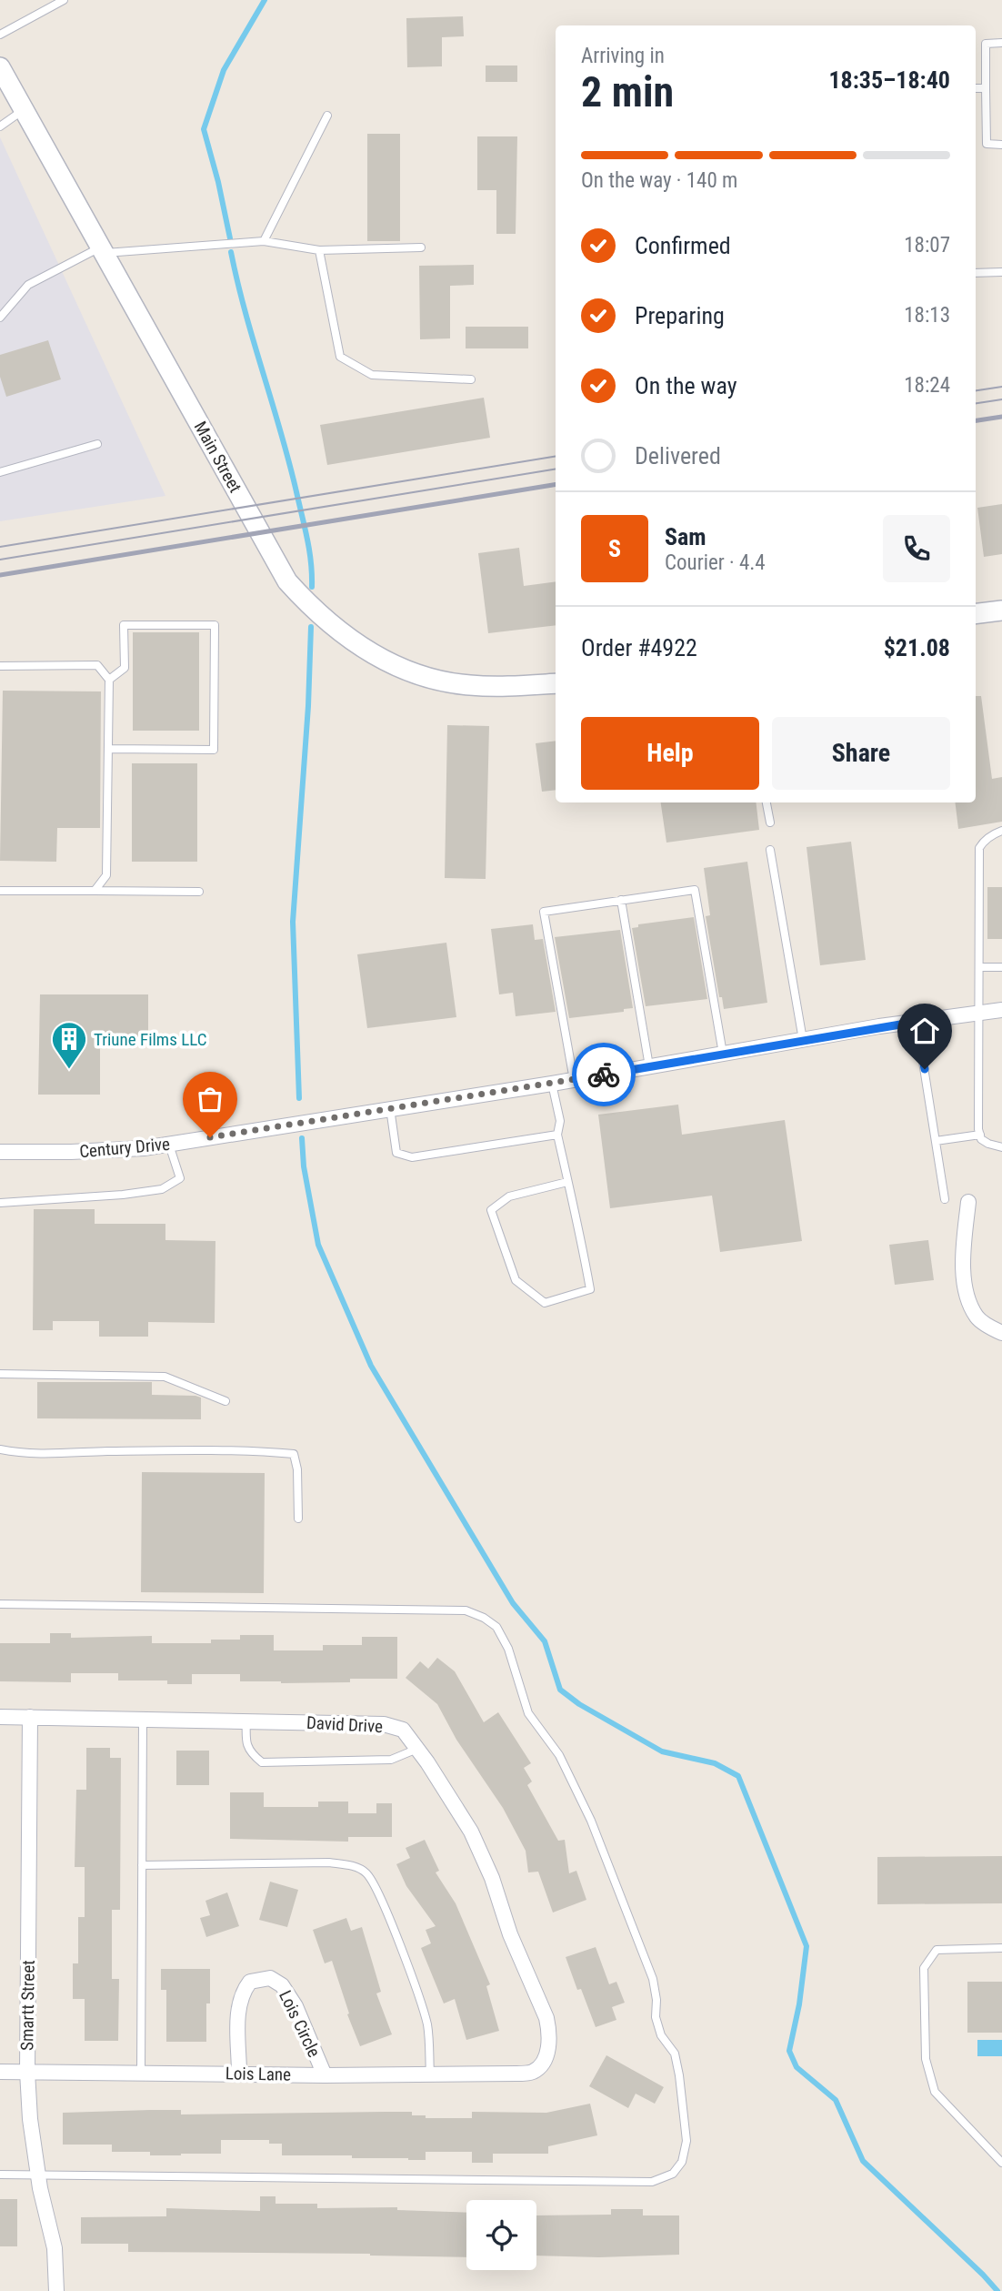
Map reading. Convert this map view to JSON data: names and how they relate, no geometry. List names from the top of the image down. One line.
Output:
{"streets":{"street":["Main Street","Century Drive","David Drive","Smartt Street","Lois Circle","Lois Lane"]},"crossings":[["David Drive","Smartt Street"],["David Drive","Lois Lane"],["Smartt Street","Lois Lane"],["Lois Circle","Lois Lane"]],"places":{"building":["Triune Films LLC"]},"page":{"heading":["2 min","Arriving in","18:35–18:40"],"panel":["Sam","Courier · 4.4","Order #4922","$21.08"],"bar":"On the way · 140 m","list":[["Confirmed","18:07"],["Preparing","18:13"],["On the way","18:24"],"Delivered"],"round":"S","buttons":["Help","Share"]}}
